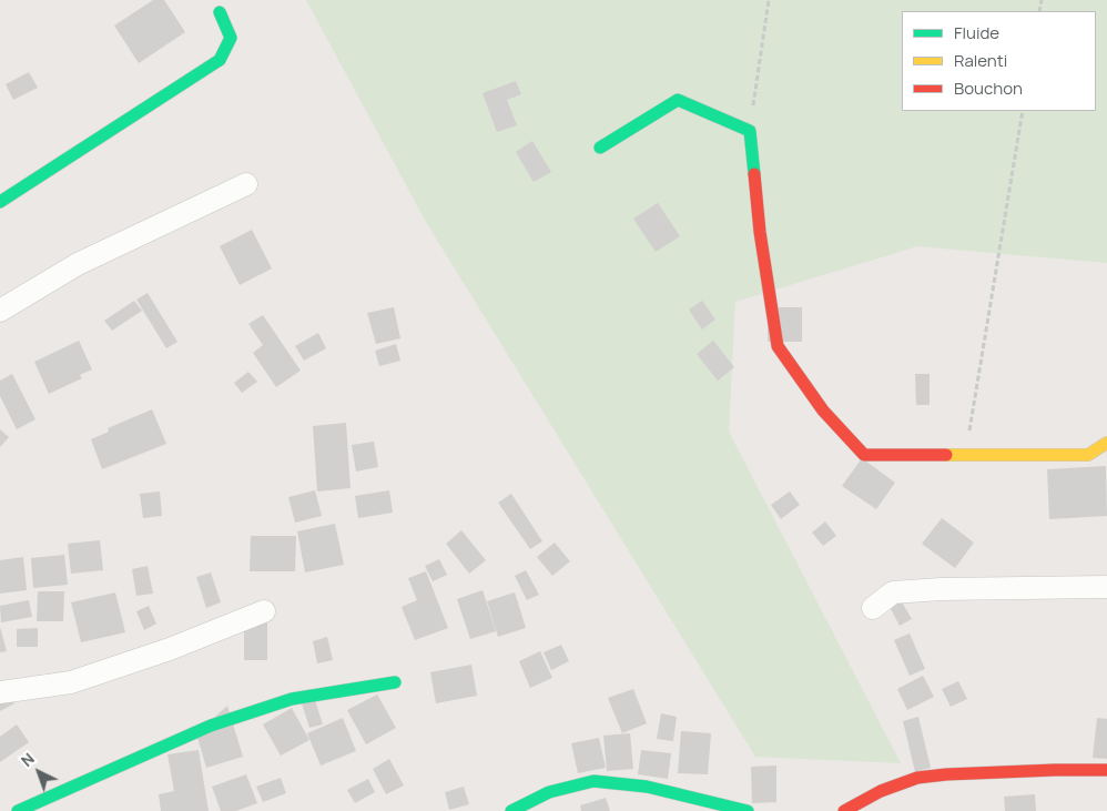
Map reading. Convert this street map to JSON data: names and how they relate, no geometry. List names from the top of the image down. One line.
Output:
{"legend":["Fluide","Ralenti","Bouchon"],"north":"top left"}
